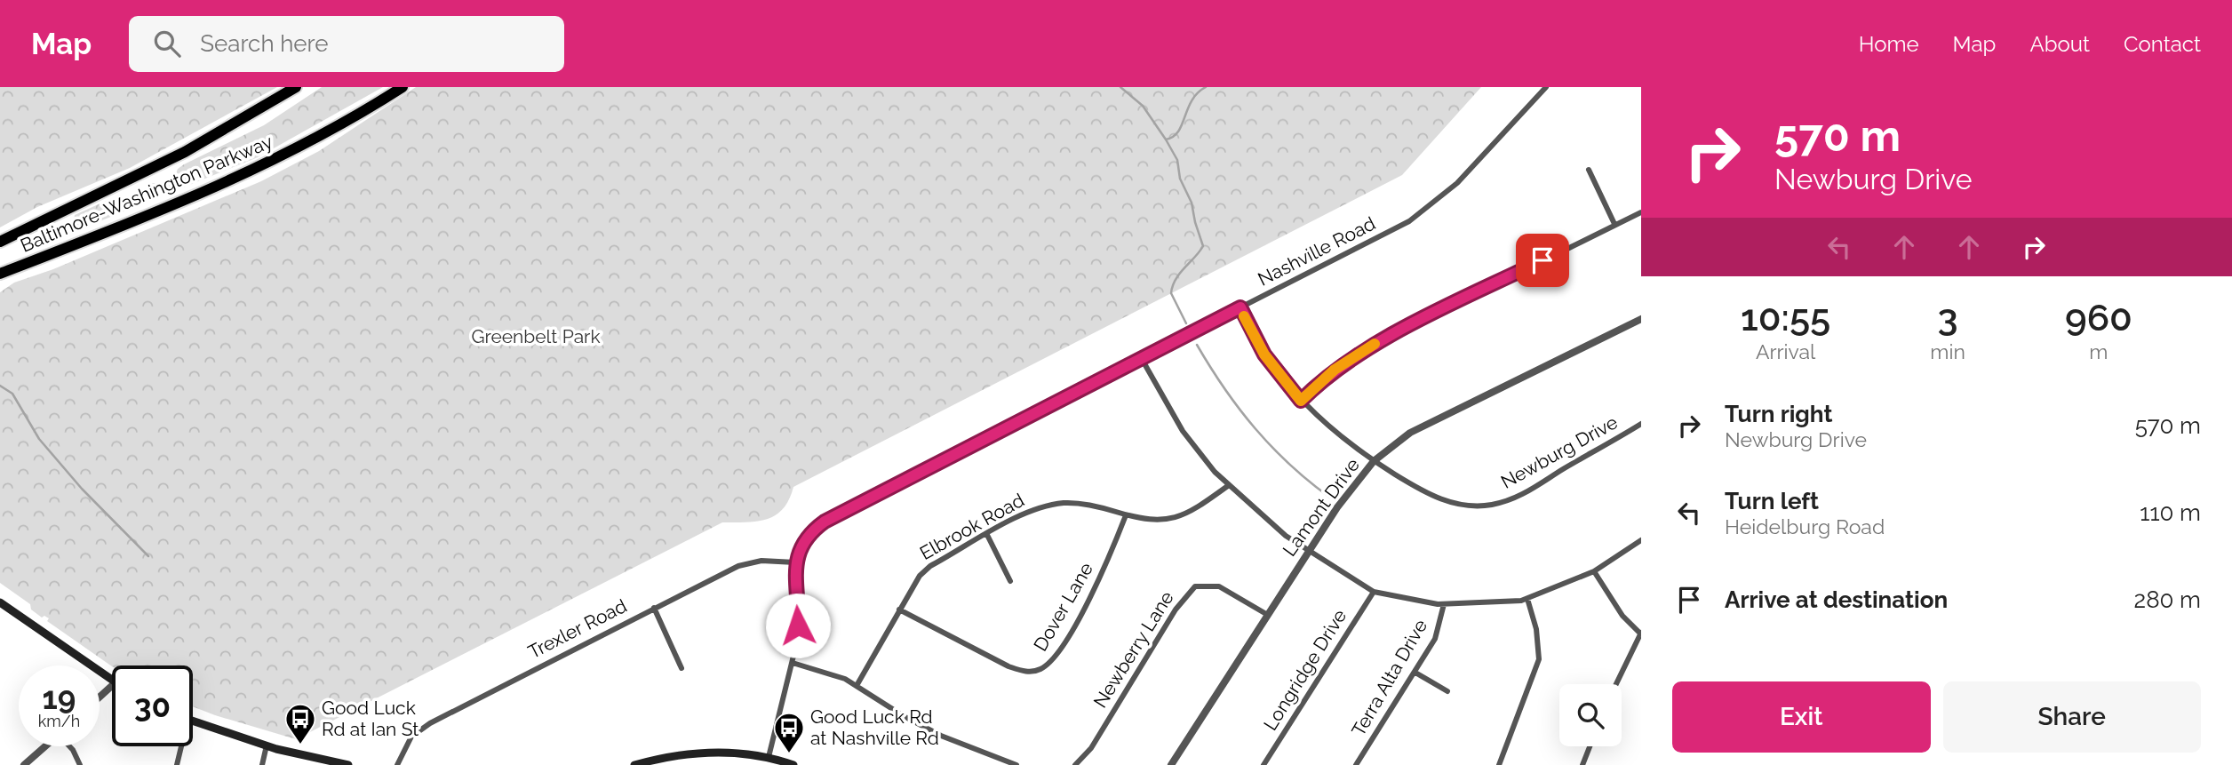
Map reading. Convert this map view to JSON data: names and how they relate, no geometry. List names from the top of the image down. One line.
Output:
{"streets":{"highway":["Baltimore-Washington Parkway"],"street":["Nashville Road","Newburg Drive","Lamont Drive","Elbrook Road","Dover Lane","Trexler Road","Newberry Lane","Longridge Drive","Terra Alta Drive"]},"crossings":[["Nashville Road","Newburg Drive"],["Nashville Road","Trexler Road"],["Newburg Drive","Lamont Drive"],["Lamont Drive","Newberry Lane"],["Elbrook Road","Dover Lane"]],"parks":["Greenbelt Park"],"places":{"bus stop":["Good Luck Rd at Ian St","Good Luck Rd at Nashville Rd"]},"page":{"header":"Map","search":"Search here","nav":["Home","Map","About","Contact"],"turn":["570 m","Newburg Drive"],"eta":["10:55","Arrival","3","min","960","m"],"list":[{"name":"Turn right","note":"Newburg Drive","value":"570 m"},{"name":"Turn left","note":"Heidelburg Road","value":"110 m"},{"name":"Arrive at destination","value":"280 m"}],"speed":"19 km/h","limit":"30","buttons":["Exit","Share"]}}
